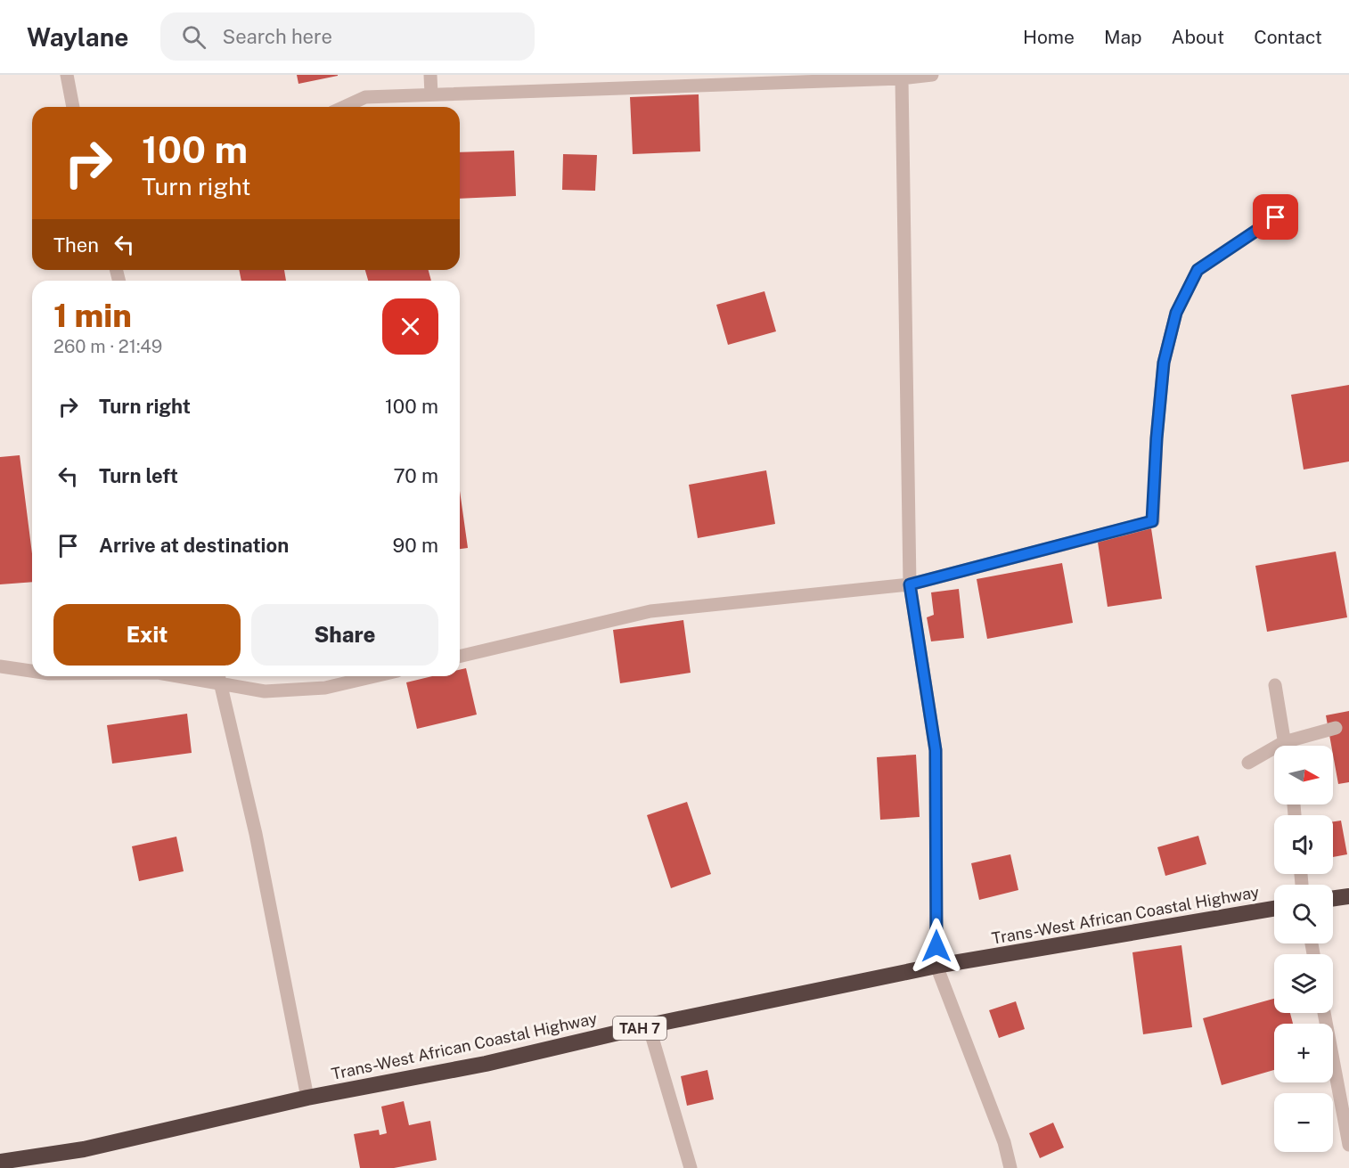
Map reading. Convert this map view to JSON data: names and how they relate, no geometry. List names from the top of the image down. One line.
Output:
{"streets":{"highway":["Trans-West African Coastal Highway","TAH 7"]},"north":"right","page":{"header":"Waylane","search":"Search here","nav":["Home","Map","About","Contact"],"turn":["100 m","Turn right"],"then":"Then","heading":["1 min","260 m · 21:49"],"list":[{"name":"Turn right","value":"100 m"},{"name":"Turn left","value":"70 m"},{"name":"Arrive at destination","value":"90 m"}],"buttons":["Exit","Share"],"map_buttons":["+","−"]}}
